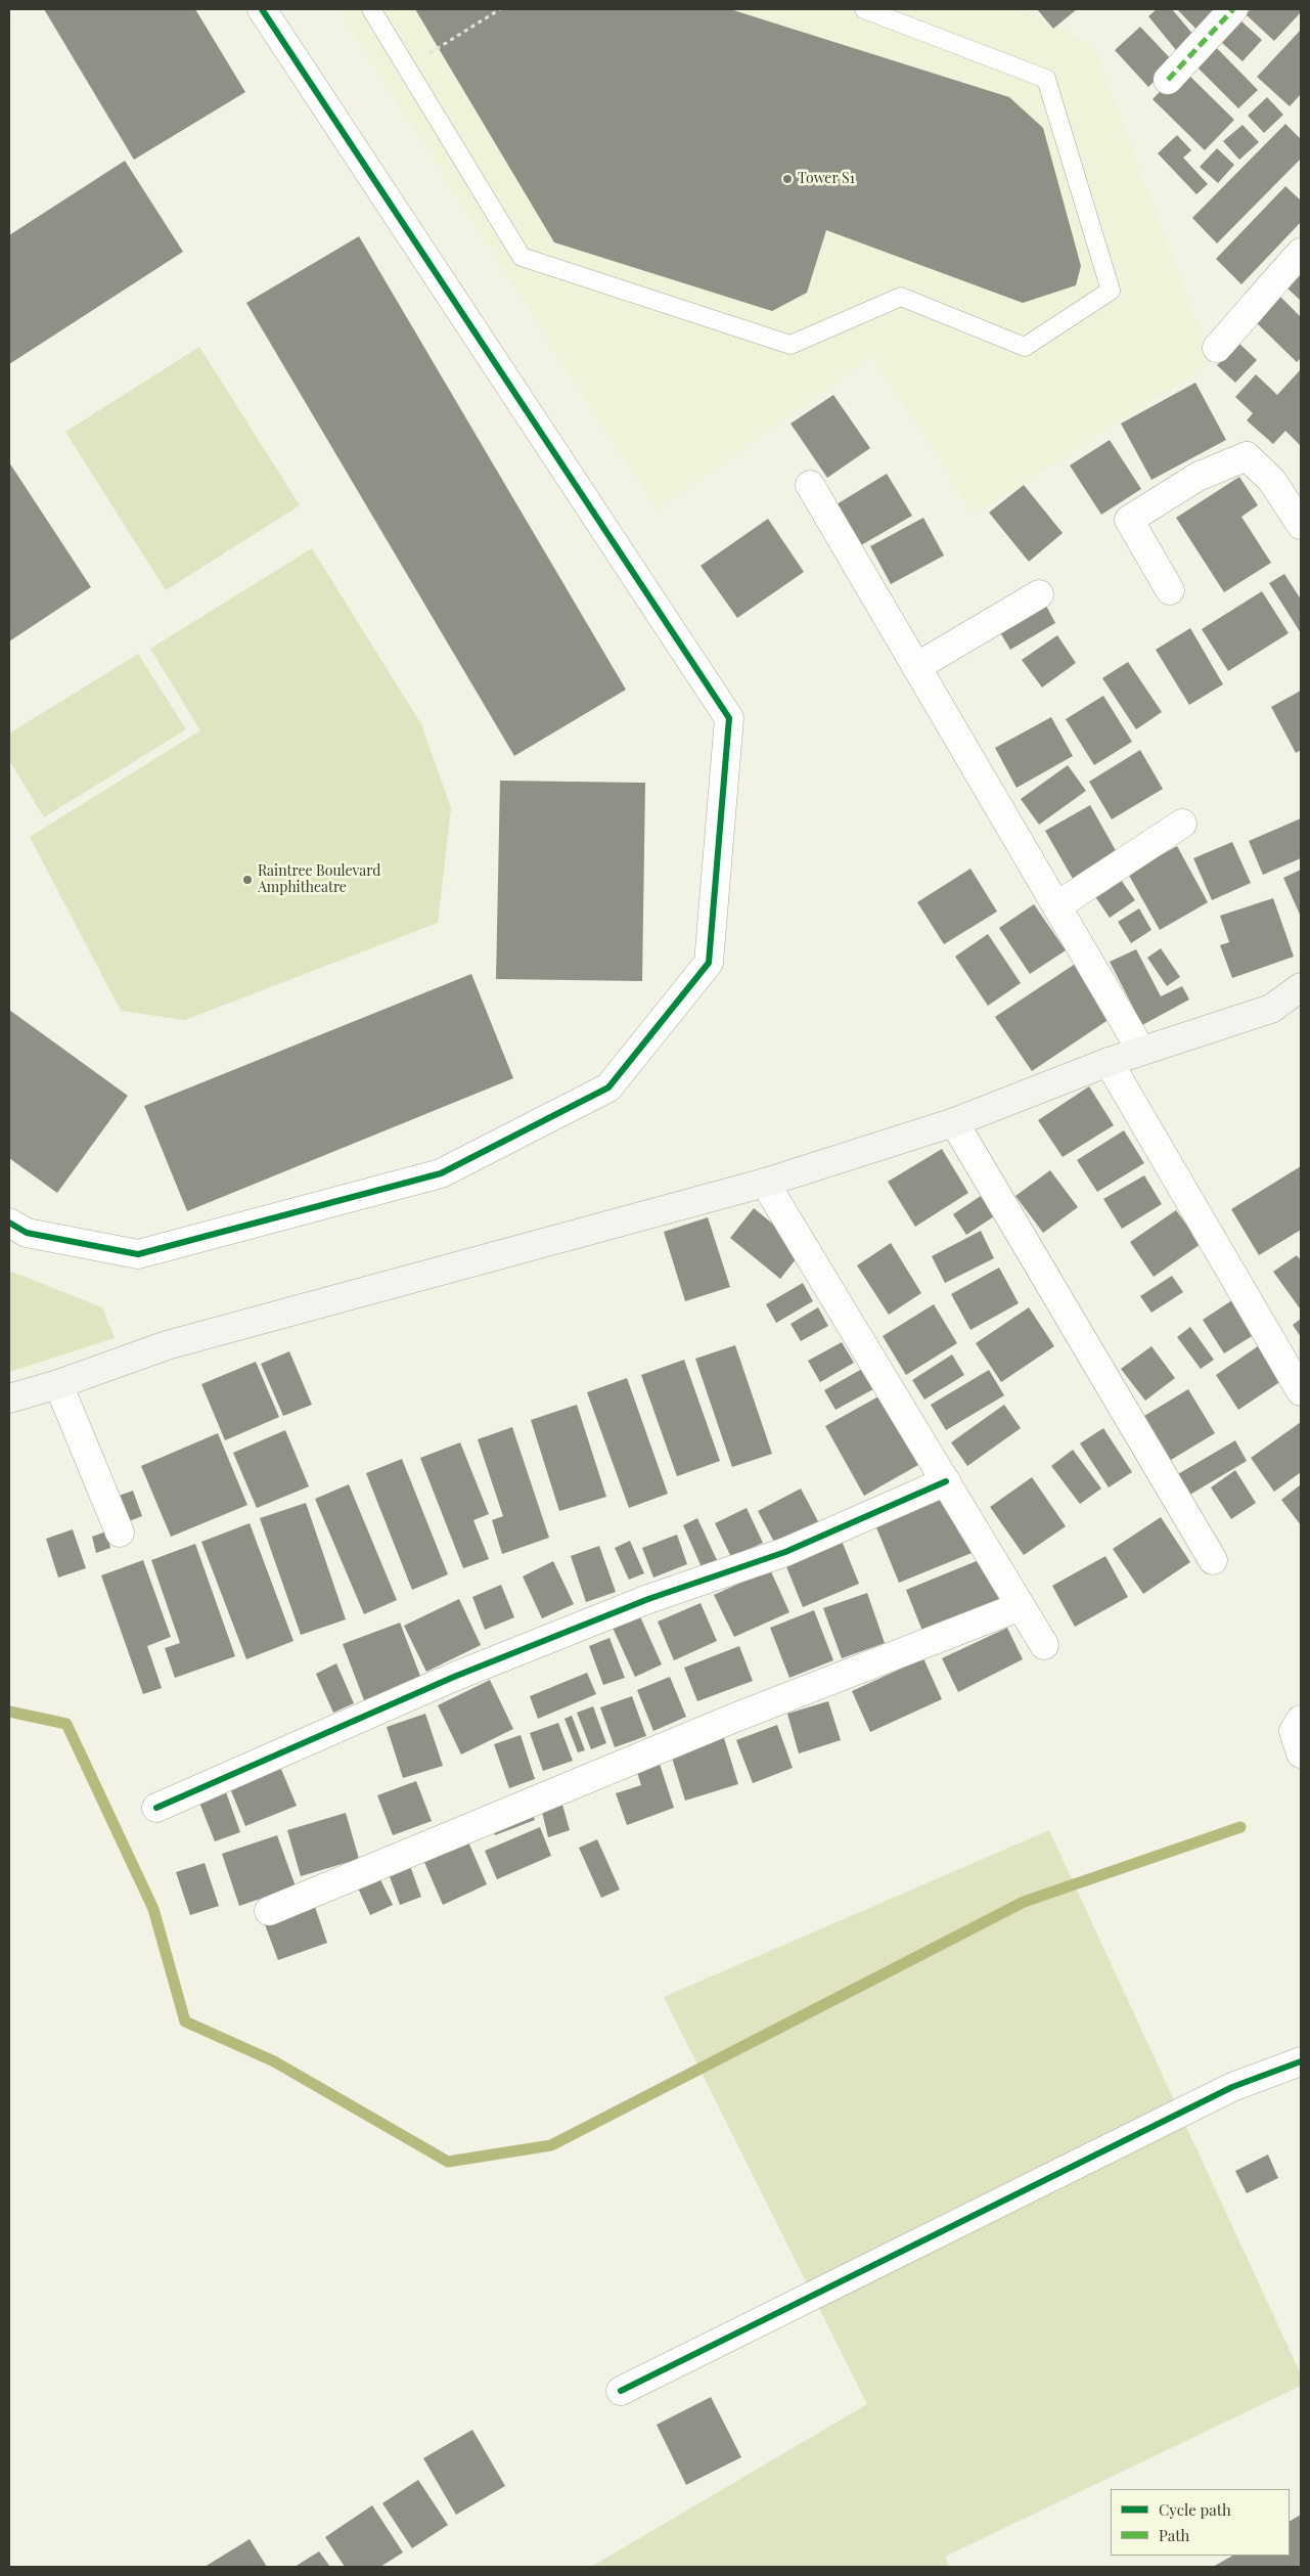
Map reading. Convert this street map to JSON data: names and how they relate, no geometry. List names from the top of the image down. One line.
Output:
{"places":["Tower S1","Raintree Boulevard Amphitheatre"],"legend":["Cycle path","Path"]}
